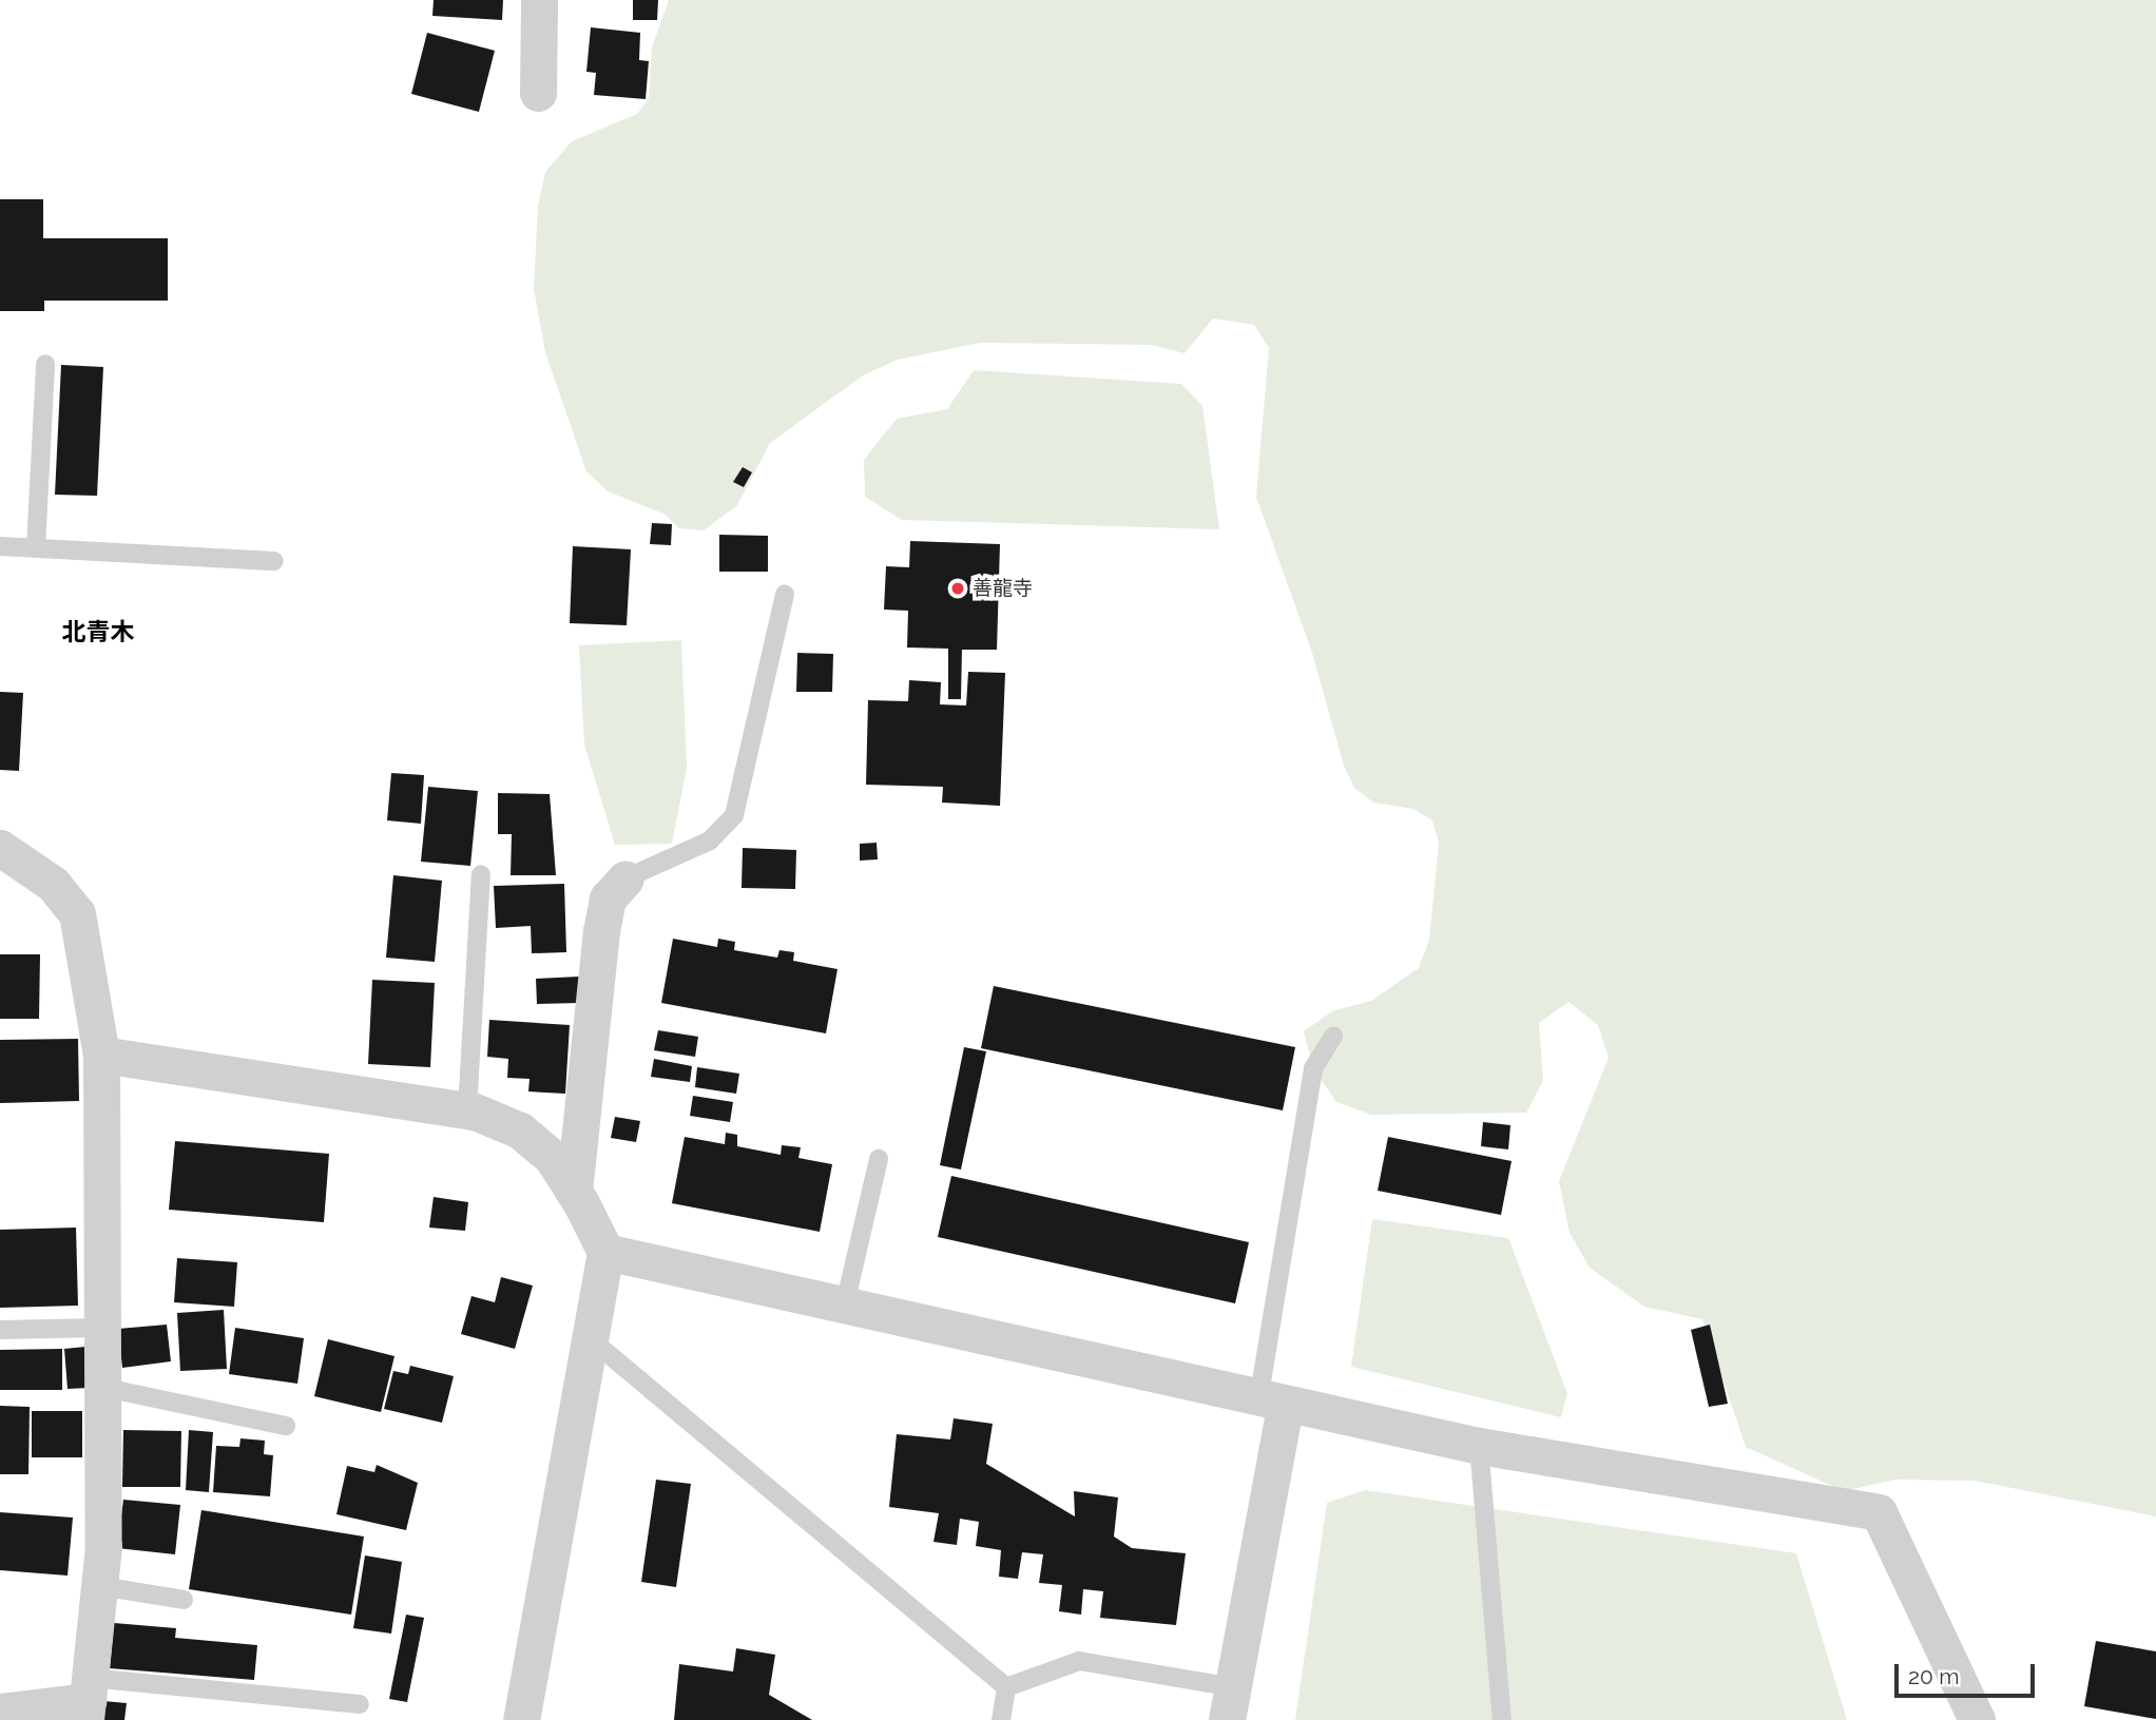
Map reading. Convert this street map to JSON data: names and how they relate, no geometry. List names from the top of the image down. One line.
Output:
{"districts":["北青木"],"places":["善龍寺"],"scale_bar":"20 m"}
